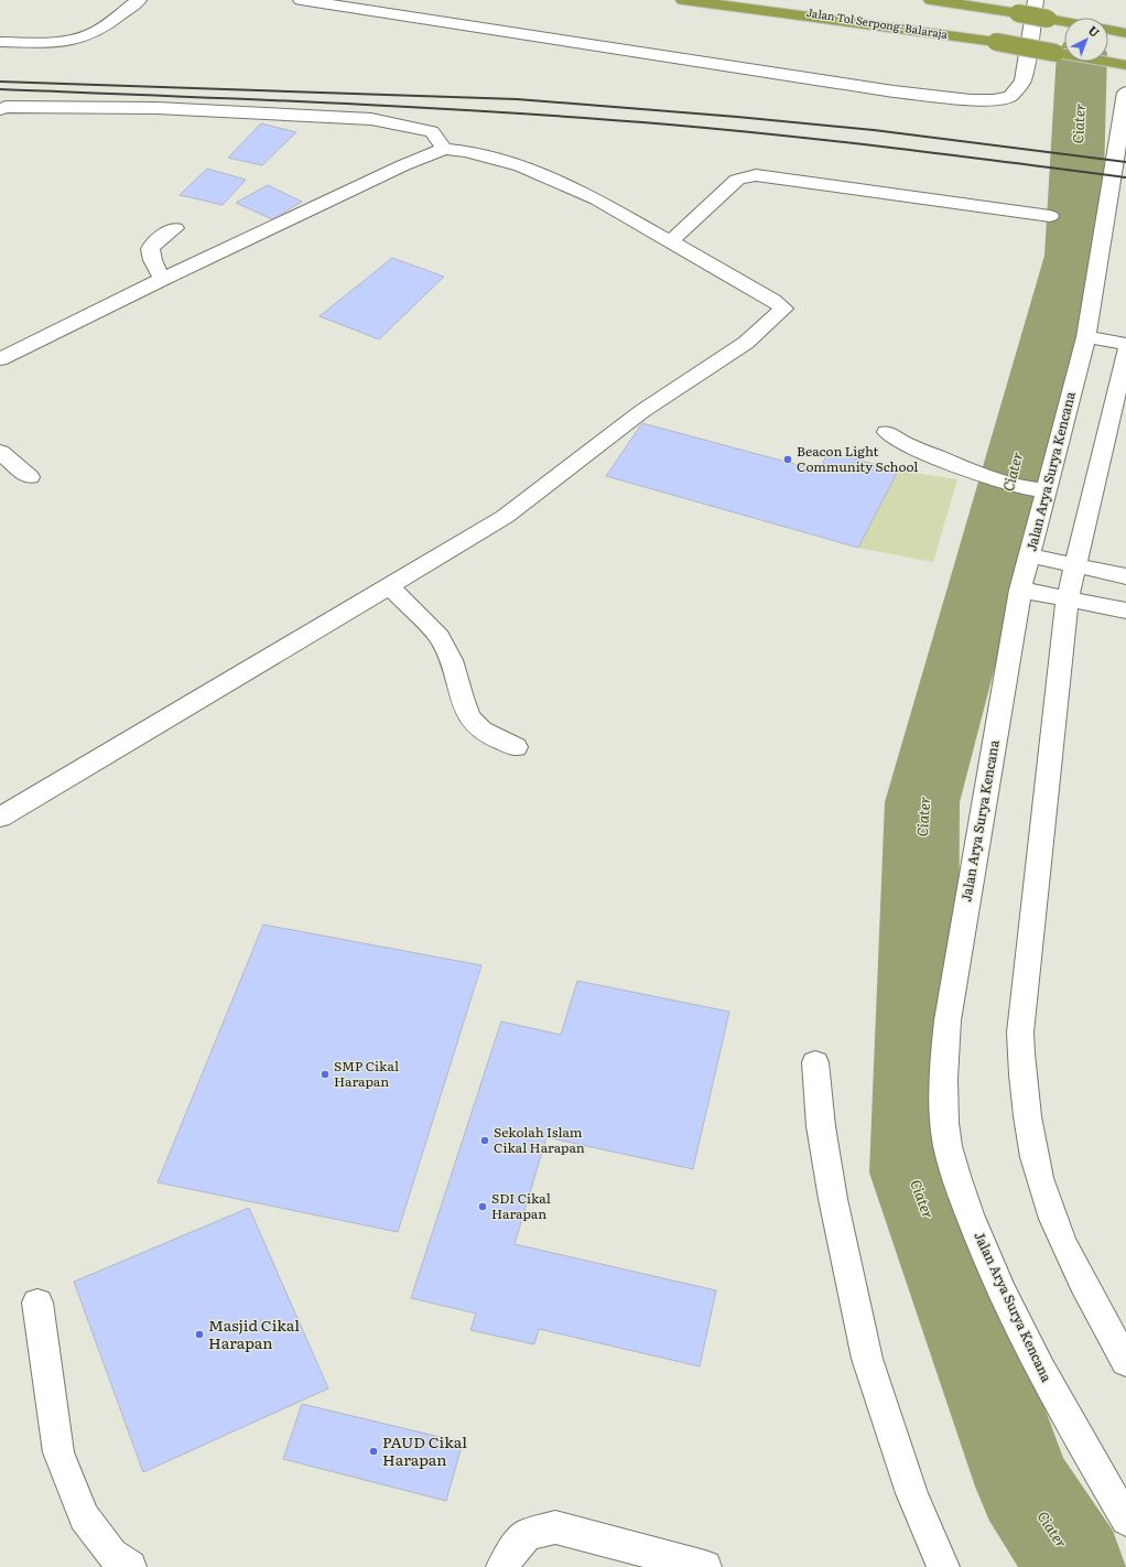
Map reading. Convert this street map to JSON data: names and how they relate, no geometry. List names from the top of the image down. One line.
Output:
{"streets":{"highway":["Jalan Tol Serpong–Balaraja"],"street":["Jalan Arya Surya Kencana"]},"water":["Ciater"],"places":["Beacon Light Community School","SMP Cikal Harapan","Sekolah Islam Cikal Harapan","SDI Cikal Harapan","Masjid Cikal Harapan","PAUD Cikal Harapan"],"north":"top right"}
